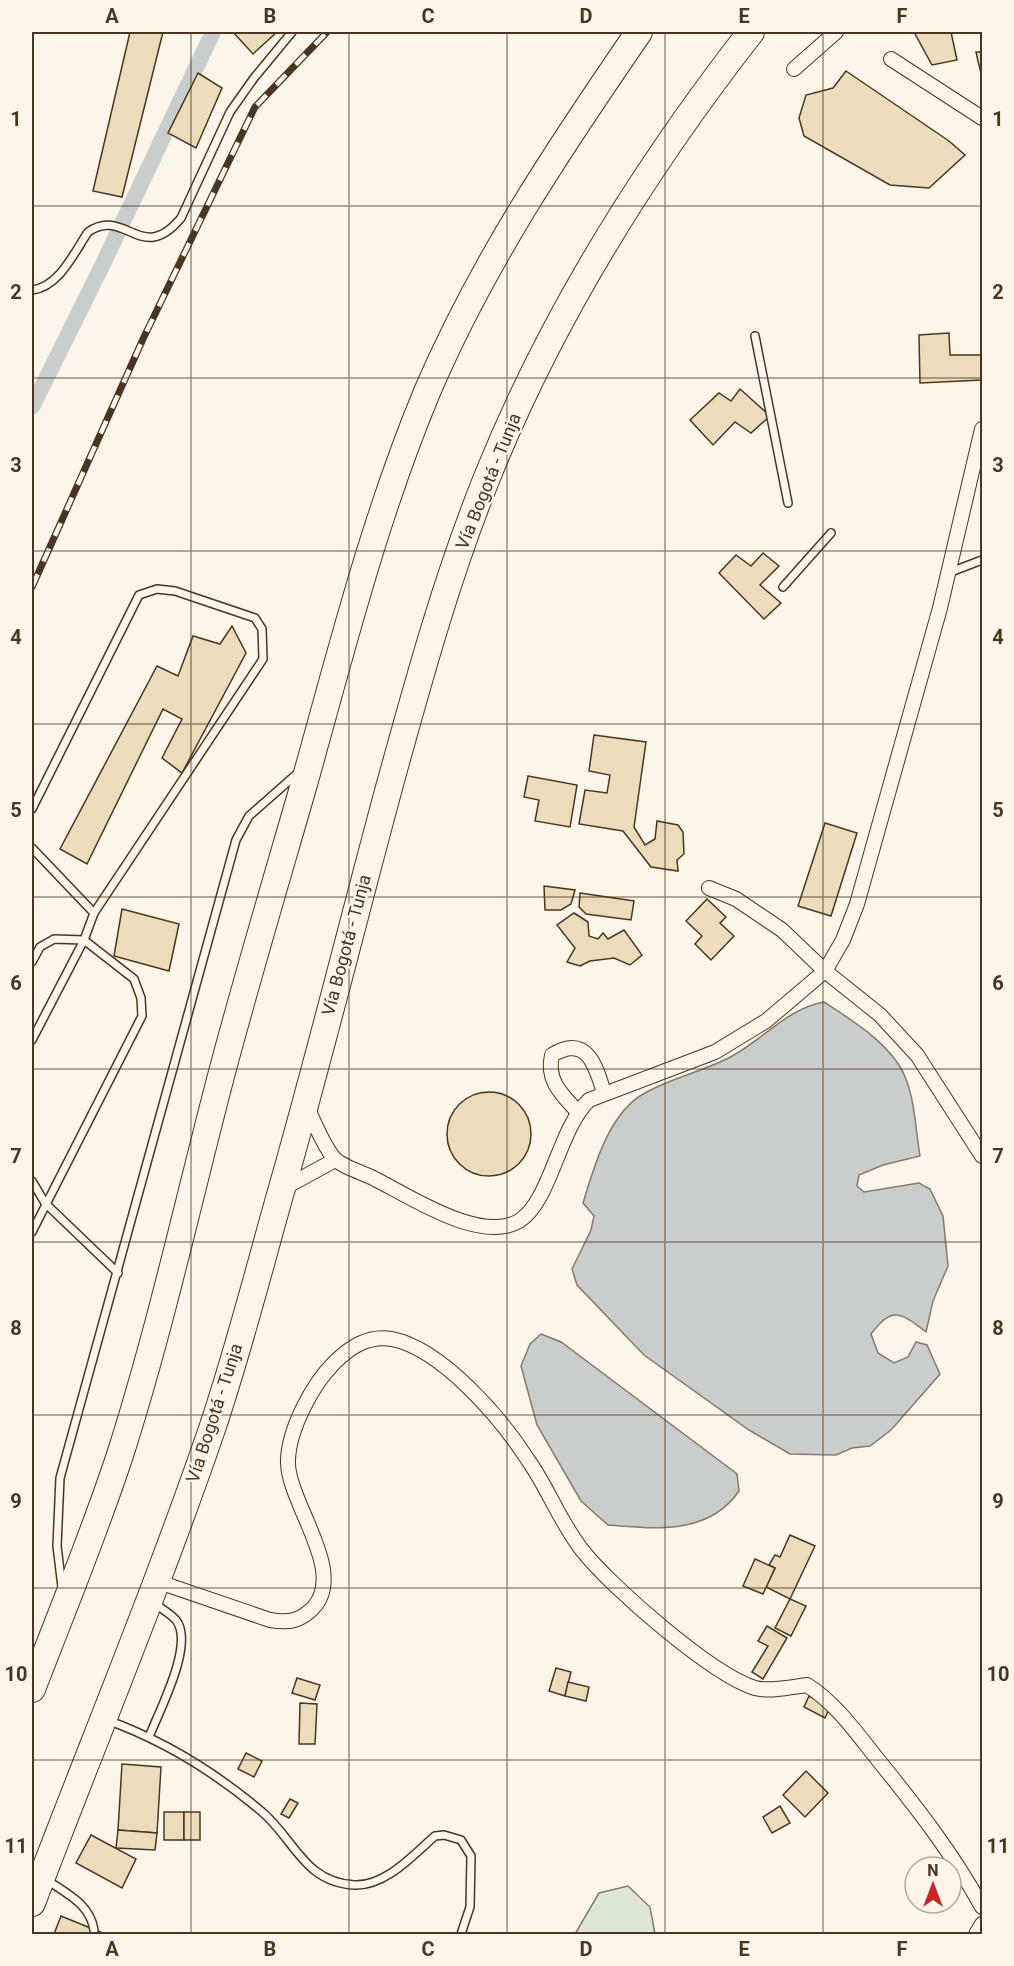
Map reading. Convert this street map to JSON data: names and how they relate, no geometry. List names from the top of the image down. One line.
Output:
{"streets":{"highway":["Vía Bogotá - Tunja"]},"north":"top","grid":{"columns":["A","B","C","D","E","F"],"rows":["1","2","3","4","5","6","7","8","9","10","11"]}}
